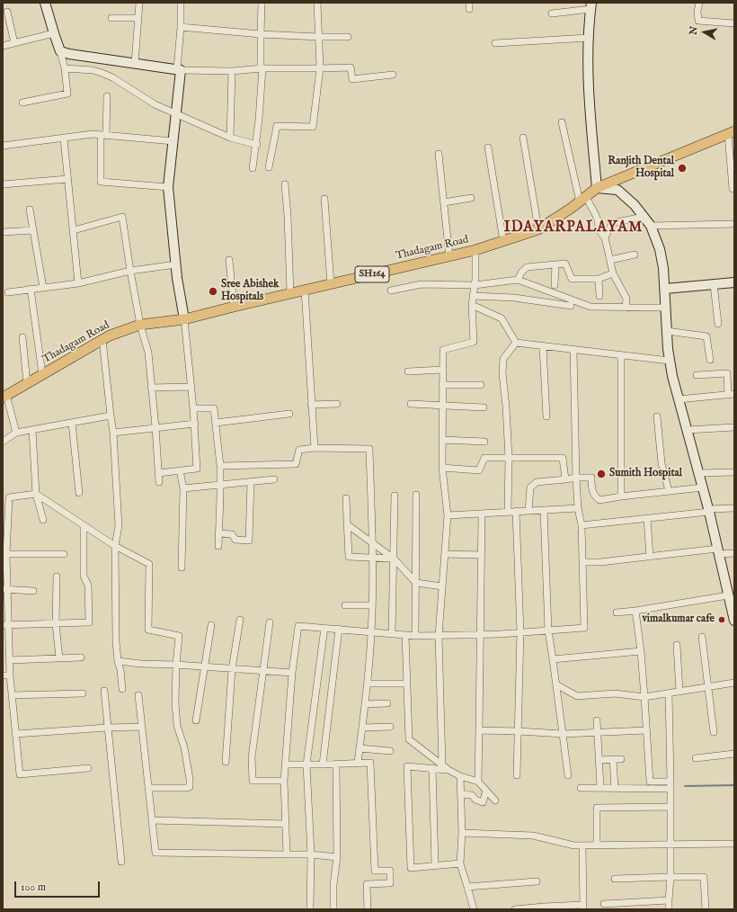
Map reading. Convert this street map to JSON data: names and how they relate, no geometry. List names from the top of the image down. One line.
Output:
{"streets":{"main road":["Thadagam Road","SH164"]},"districts":["IDAYARPALAYAM"],"places":["Ranjith Dental Hospital","Sree Abishek Hospitals","Sumith Hospital","vimalkumar cafe"],"scale_bar":"100 m","north":"left"}
